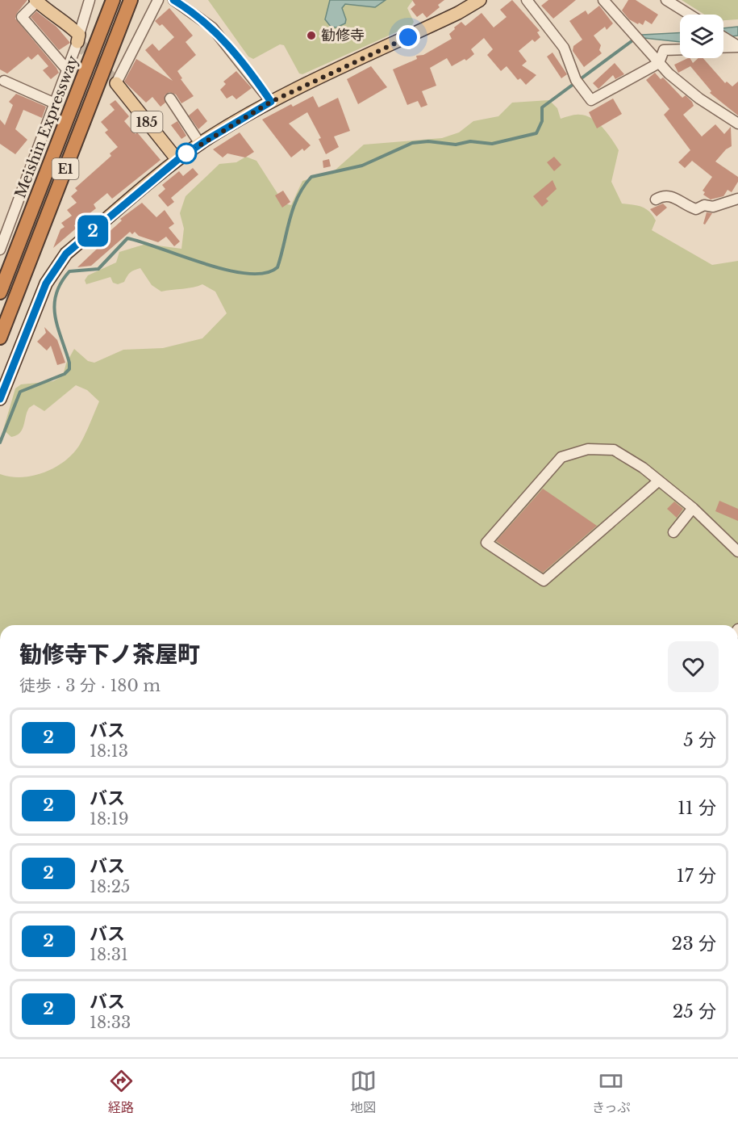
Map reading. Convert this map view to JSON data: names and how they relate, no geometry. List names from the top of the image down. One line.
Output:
{"streets":{"highway":["Meishin Expressway","E1"],"main road":["185"]},"places":["勧修寺"],"lines":["bus line 2"],"page":{"on_map":"2","heading":["勧修寺下ノ茶屋町","徒歩 · 3 分 · 180 m"],"list":[{"mark":"2","name":"バス","note":"18:13","value":"5 分"},{"mark":"2","name":"バス","note":"18:19","value":"11 分"},{"mark":"2","name":"バス","note":"18:25","value":"17 分"},{"mark":"2","name":"バス","note":"18:31","value":"23 分"},{"mark":"2","name":"バス","note":"18:33","value":"25 分"}],"tabs":["経路","地図","きっぷ"]}}
